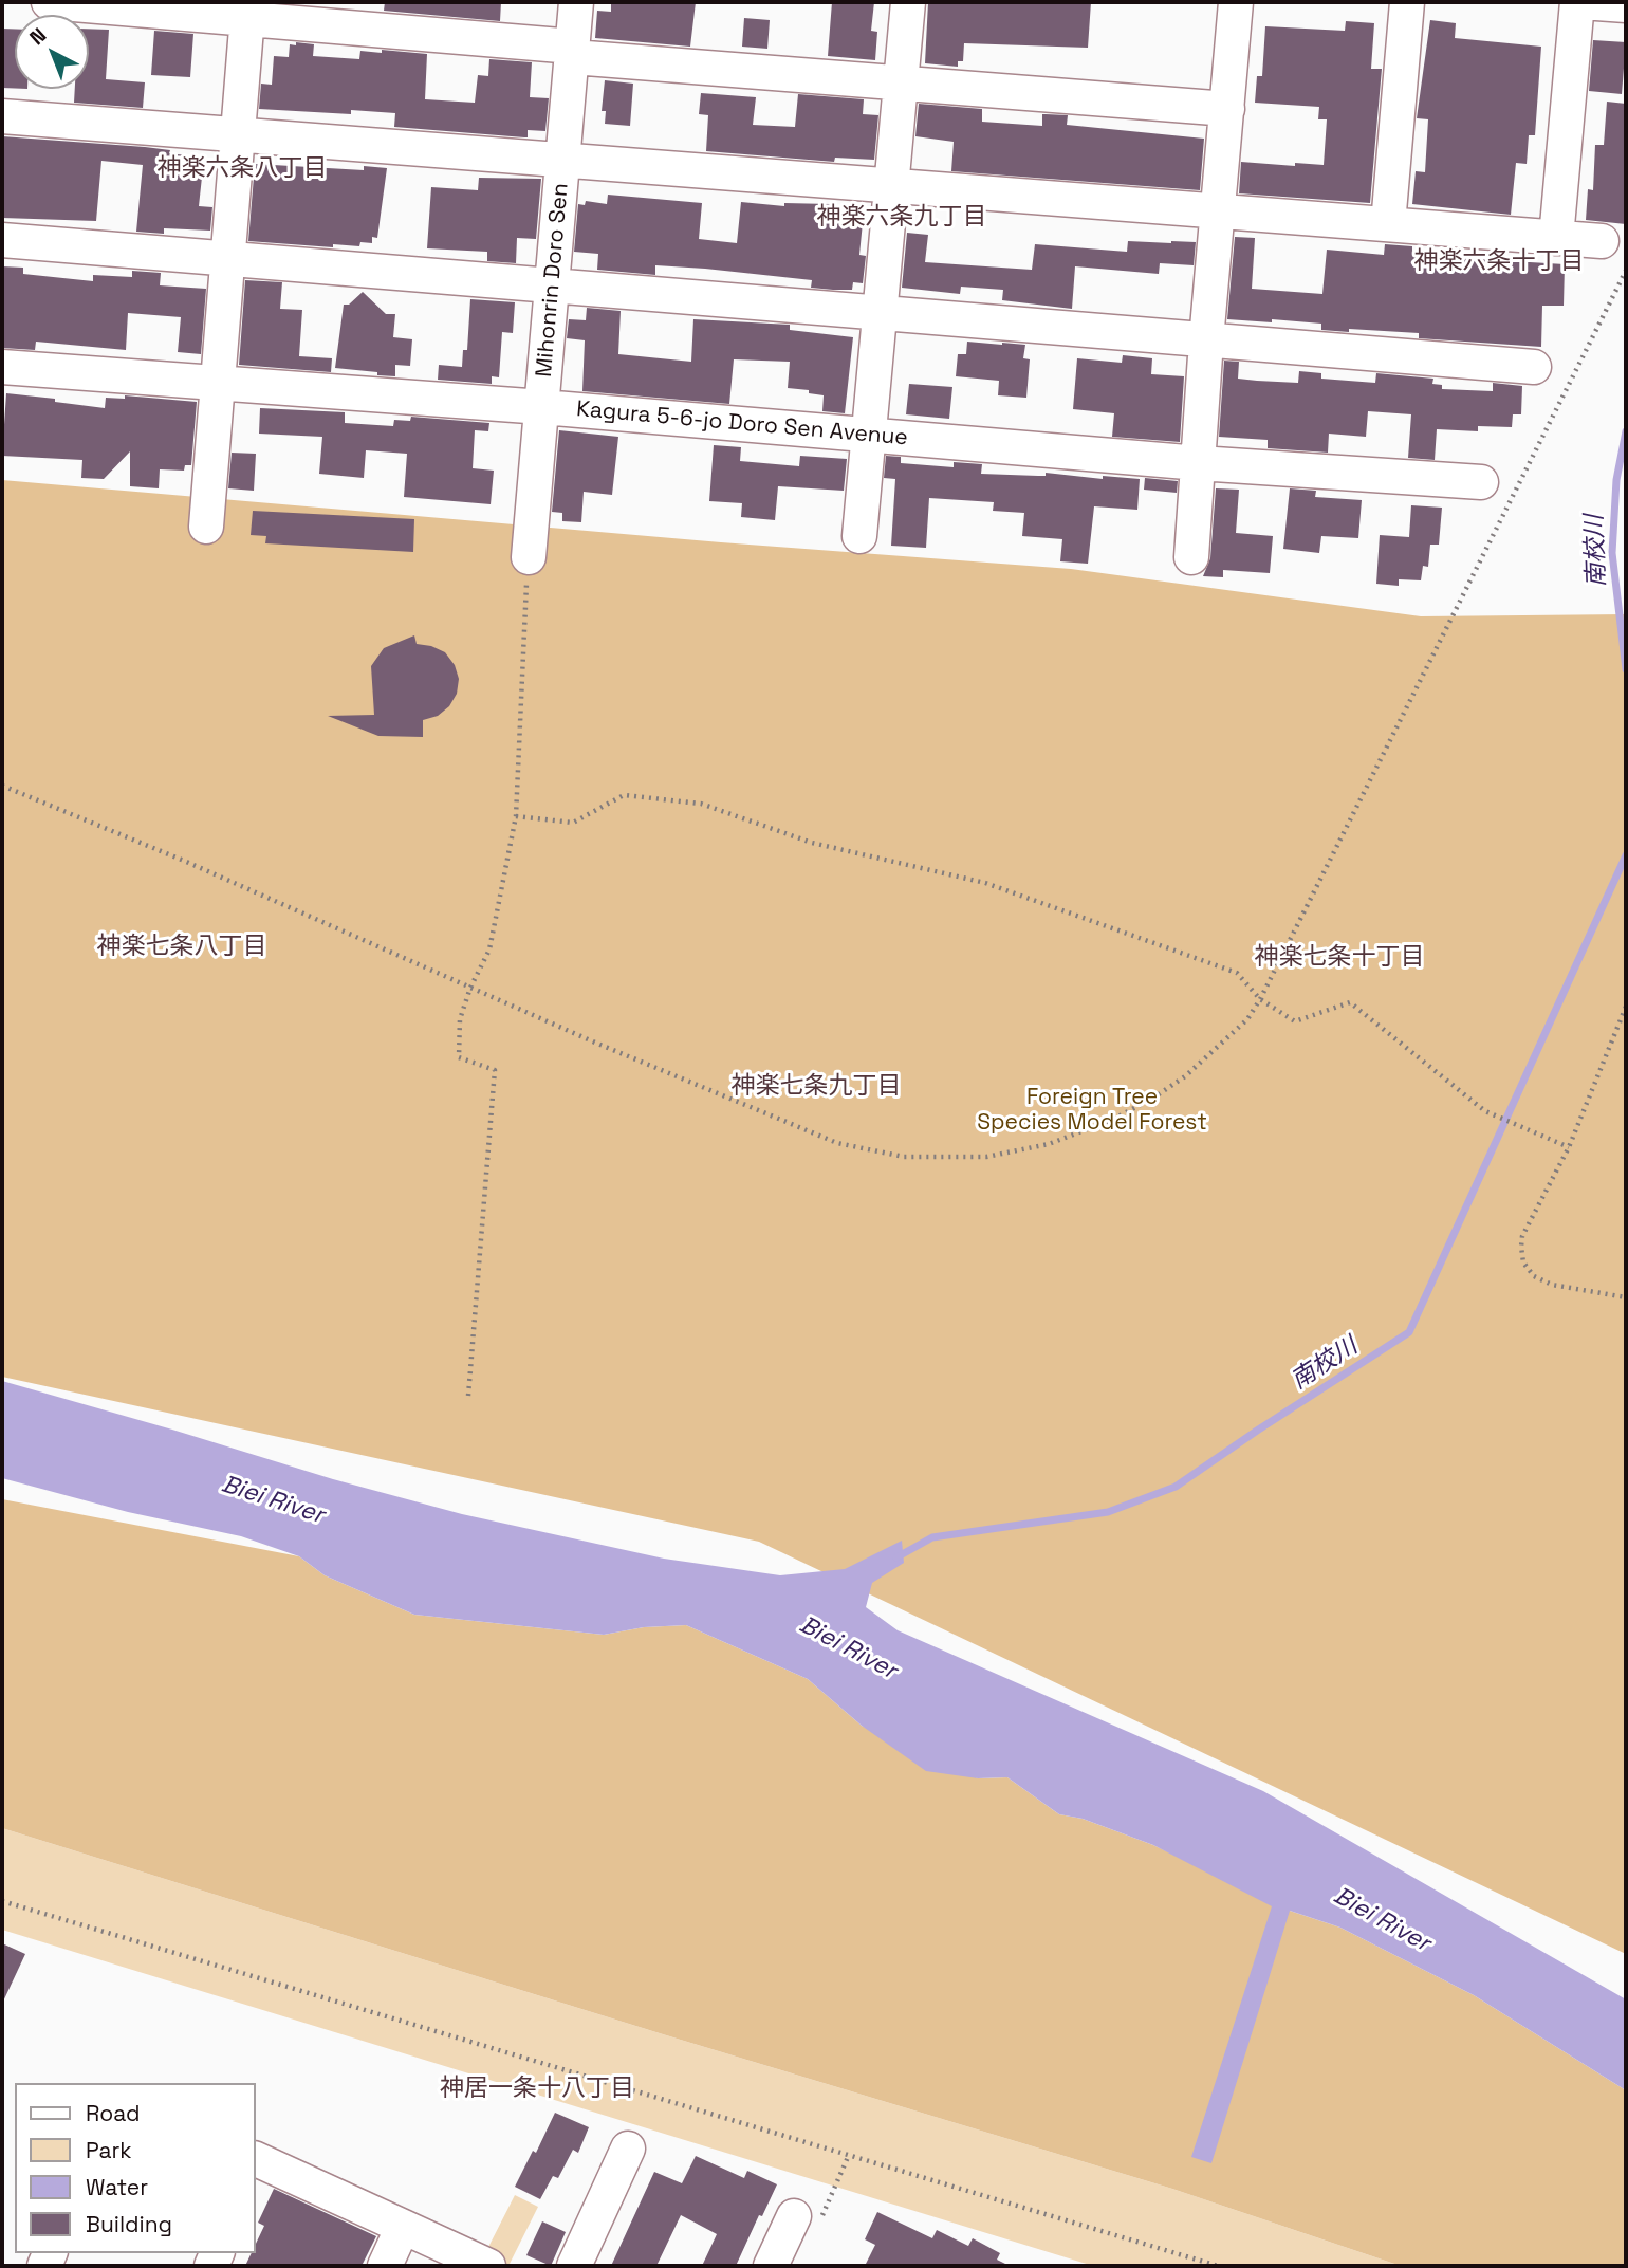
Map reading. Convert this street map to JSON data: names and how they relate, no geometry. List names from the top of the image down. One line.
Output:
{"streets":{"street":["Mihonrin Doro Sen","Kagura 5-6-jo Doro Sen Avenue"]},"crossings":[["Mihonrin Doro Sen","Kagura 5-6-jo Doro Sen Avenue"]],"districts":["神楽六条八丁目","神楽六条九丁目","神楽六条十丁目","神楽七条八丁目","神楽七条十丁目","神楽七条九丁目","神居一条十八丁目"],"water":["南校川","Biei River"],"parks":["Foreign Tree Species Model Forest"],"legend":["Road","Park","Water","Building"],"north":"top left"}
